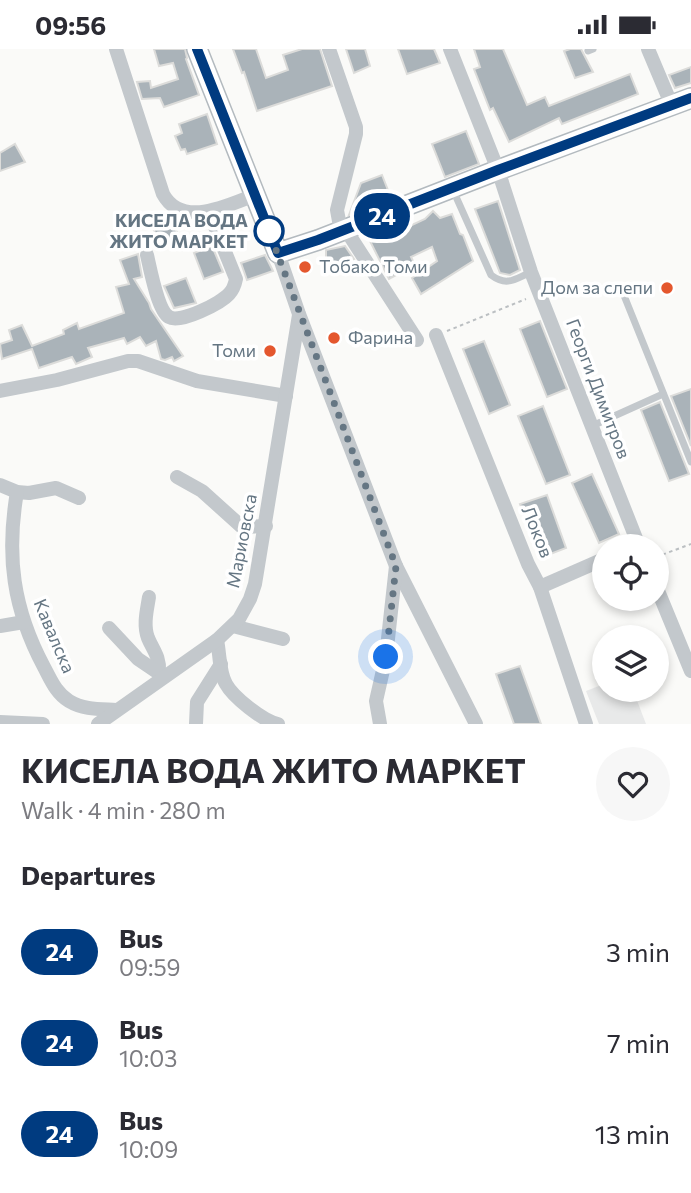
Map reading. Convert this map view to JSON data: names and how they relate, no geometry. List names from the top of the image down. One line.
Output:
{"streets":{"street":["Георги Димитров","Локов","Мариовска","Кавалска"]},"crossings":[["Мариовска","Кавалска"]],"places":["КИСЕЛА ВОДА ЖИТО МАРКЕТ","Тобако Томи","Дом за слепи","Фарина","Томи"],"lines":["bus line 24"],"page":{"status":"09:56","on_map":"24","heading":[["КИСЕЛА ВОДА ЖИТО МАРКЕТ","Walk · 4 min · 280 m"],"Departures"],"list":[{"mark":"24","name":"Bus","note":"09:59","value":"3 min"},{"mark":"24","name":"Bus","note":"10:03","value":"7 min"},{"mark":"24","name":"Bus","note":"10:09","value":"13 min"}]}}
